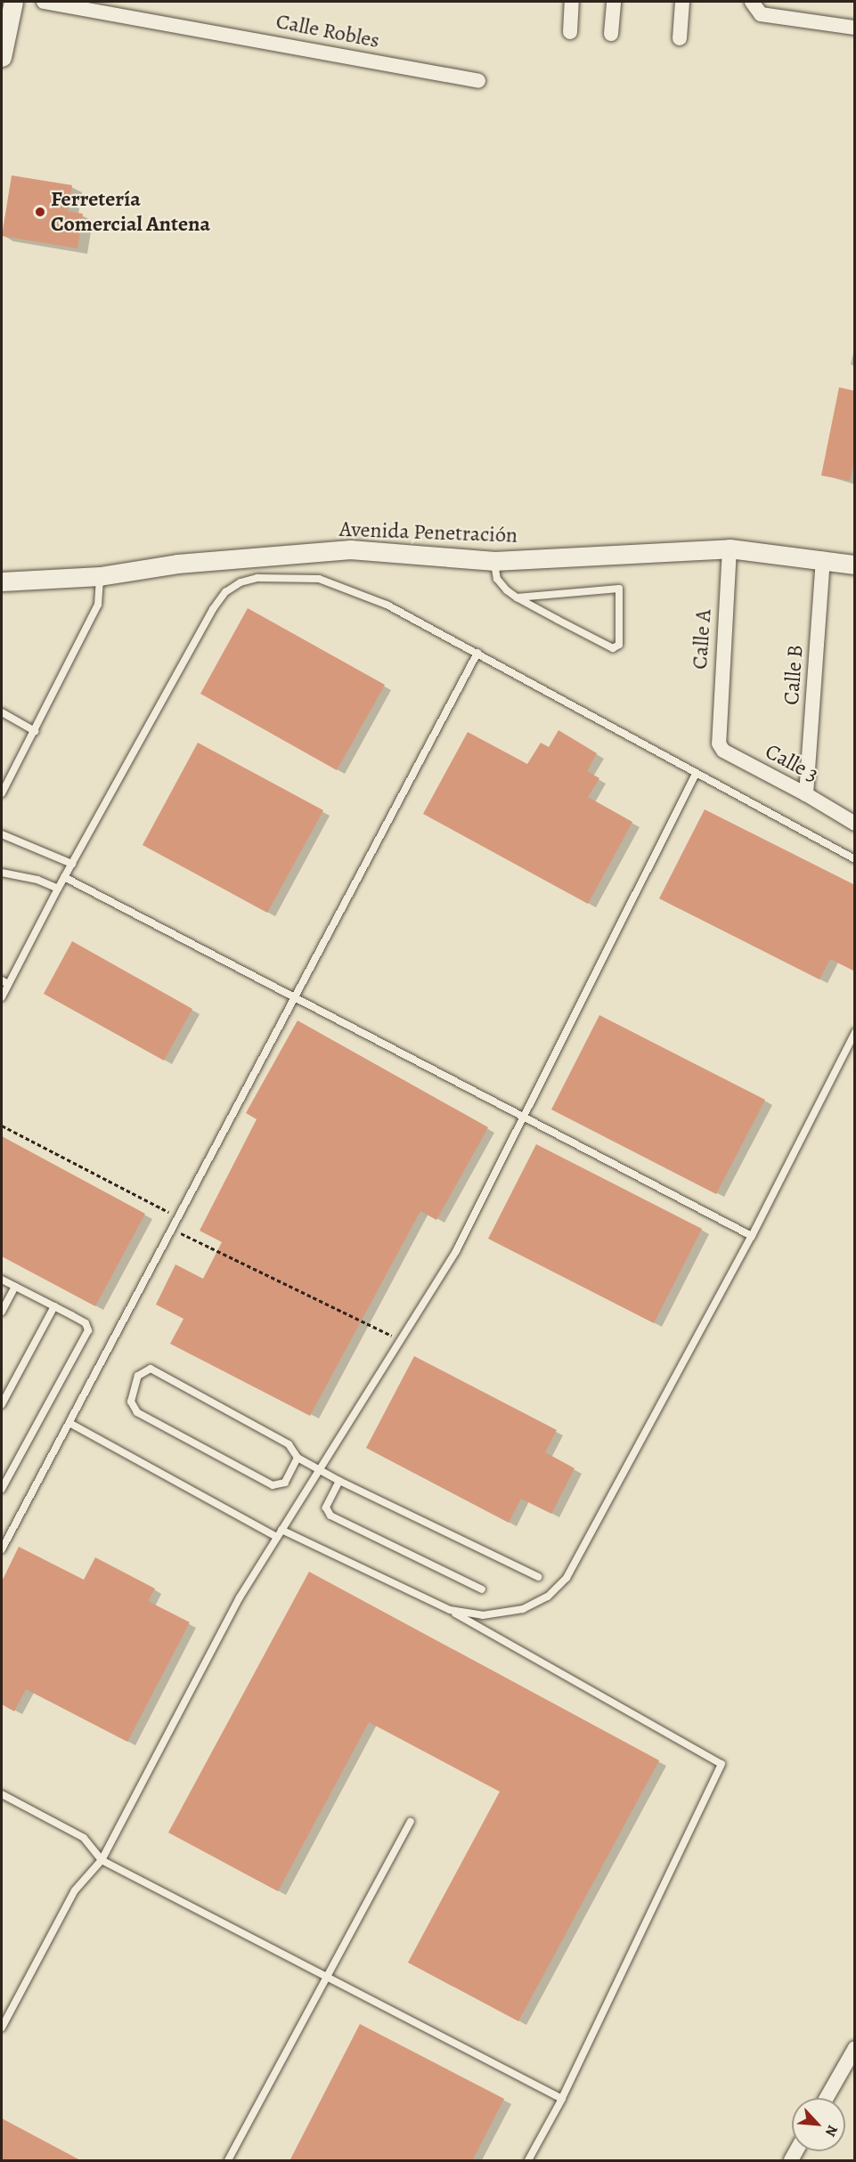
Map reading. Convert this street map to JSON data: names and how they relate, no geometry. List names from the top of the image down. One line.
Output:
{"streets":{"street":["Calle Robles","Avenida Penetración","Calle A","Calle B","Calle 3"]},"crossings":[["Avenida Penetración","Calle A"],["Avenida Penetración","Calle B"],["Calle A","Calle 3"],["Calle B","Calle 3"]],"places":["Ferretería Comercial Antena"],"north":"bottom right"}
